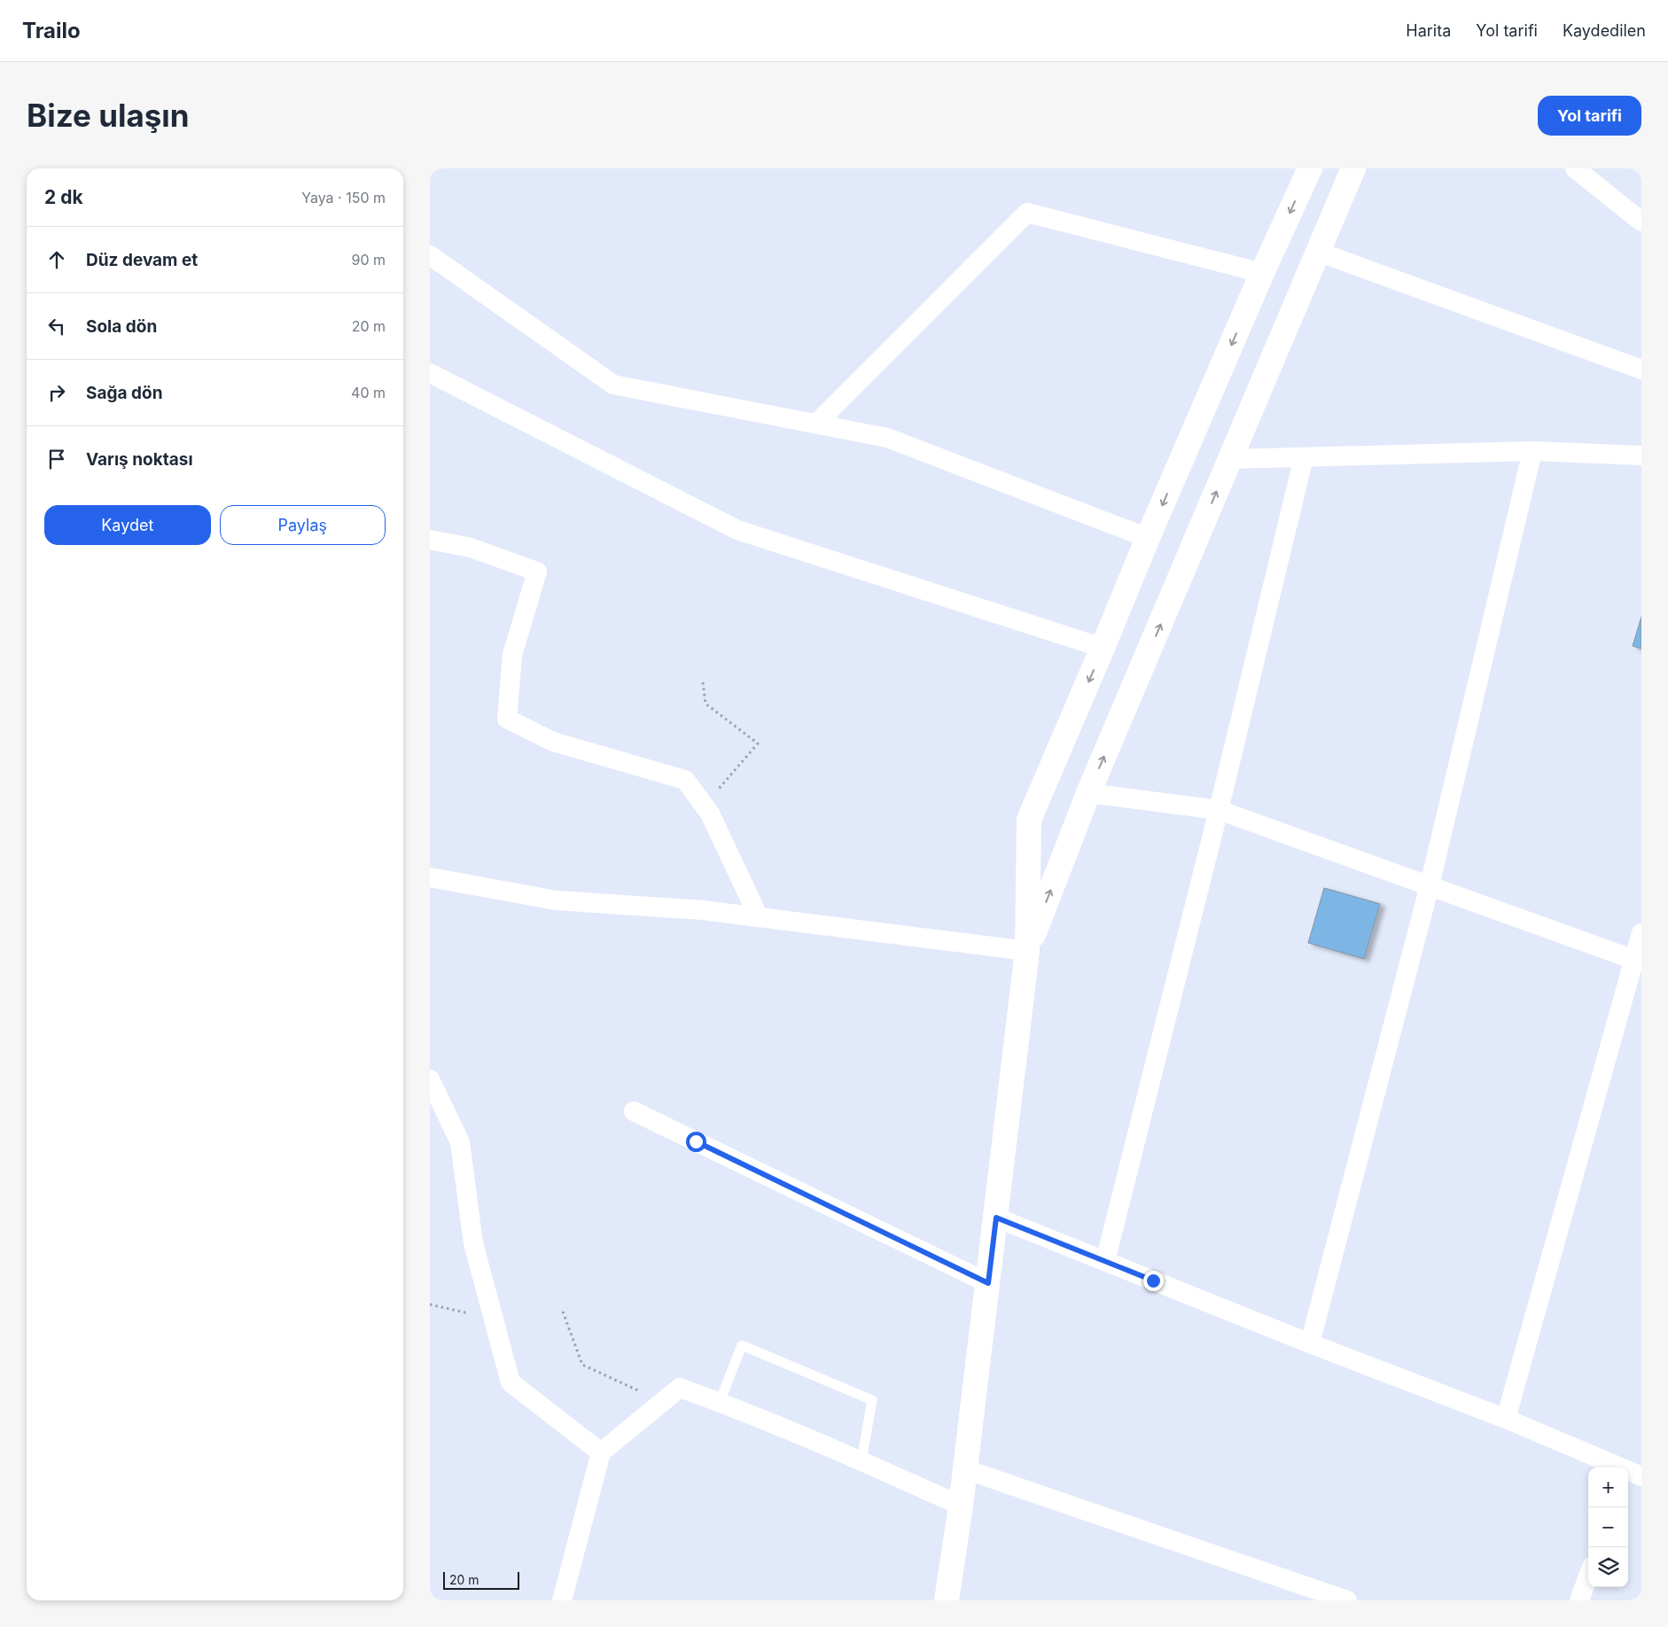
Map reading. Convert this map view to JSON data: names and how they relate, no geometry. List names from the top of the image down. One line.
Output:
{"scale_bar":"20 m","page":{"header":"Trailo","nav":["Harita","Yol tarifi","Kaydedilen"],"buttons":["Yol tarifi",["Kaydet","Paylaş"]],"title":"Bize ulaşın","heading":["2 dk","Yaya · 150 m"],"list":[["Düz devam et","90 m"],["Sola dön","20 m"],["Sağa dön","40 m"],"Varış noktası"],"map_buttons":["+","−"],"scale":"20 m"}}
